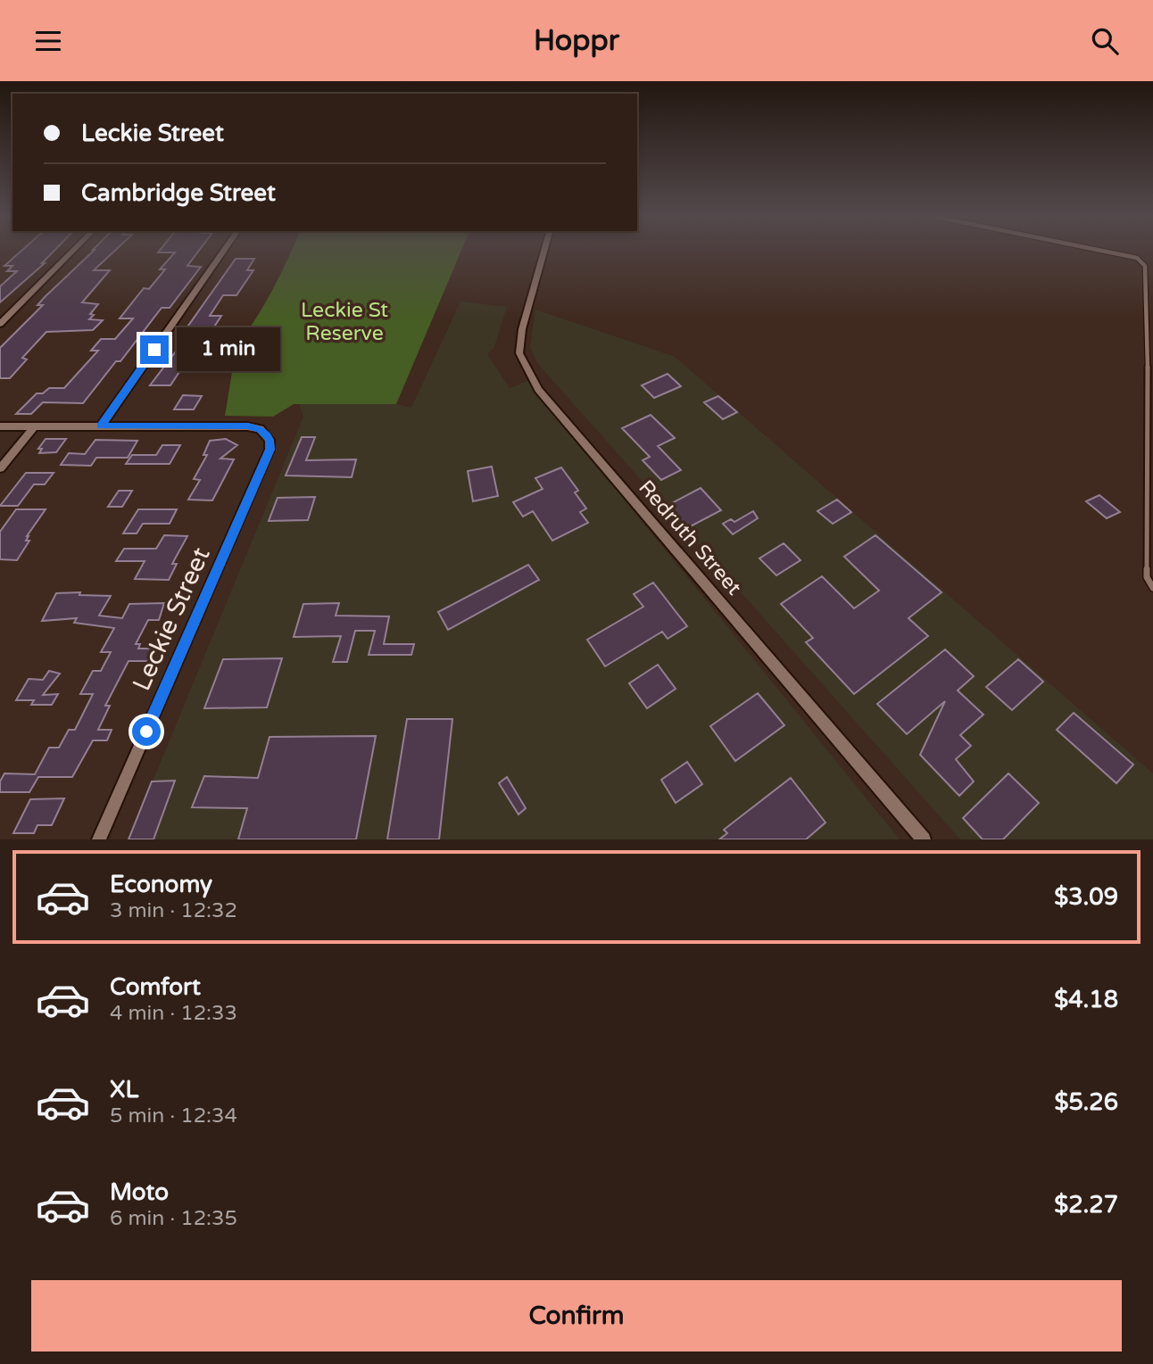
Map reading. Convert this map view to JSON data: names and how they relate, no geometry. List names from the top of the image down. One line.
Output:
{"streets":{"street":["Redruth Street","Leckie Street"]},"parks":["Leckie St Reserve"],"page":{"header":"Hoppr","banner":["Leckie Street","Cambridge Street"],"bubble":"1 min","list":[{"name":"Economy","note":"3 min · 12:32","value":"$3.09"},{"name":"Comfort","note":"4 min · 12:33","value":"$4.18"},{"name":"XL","note":"5 min · 12:34","value":"$5.26"},{"name":"Moto","note":"6 min · 12:35","value":"$2.27"}],"buttons":"Confirm"}}
